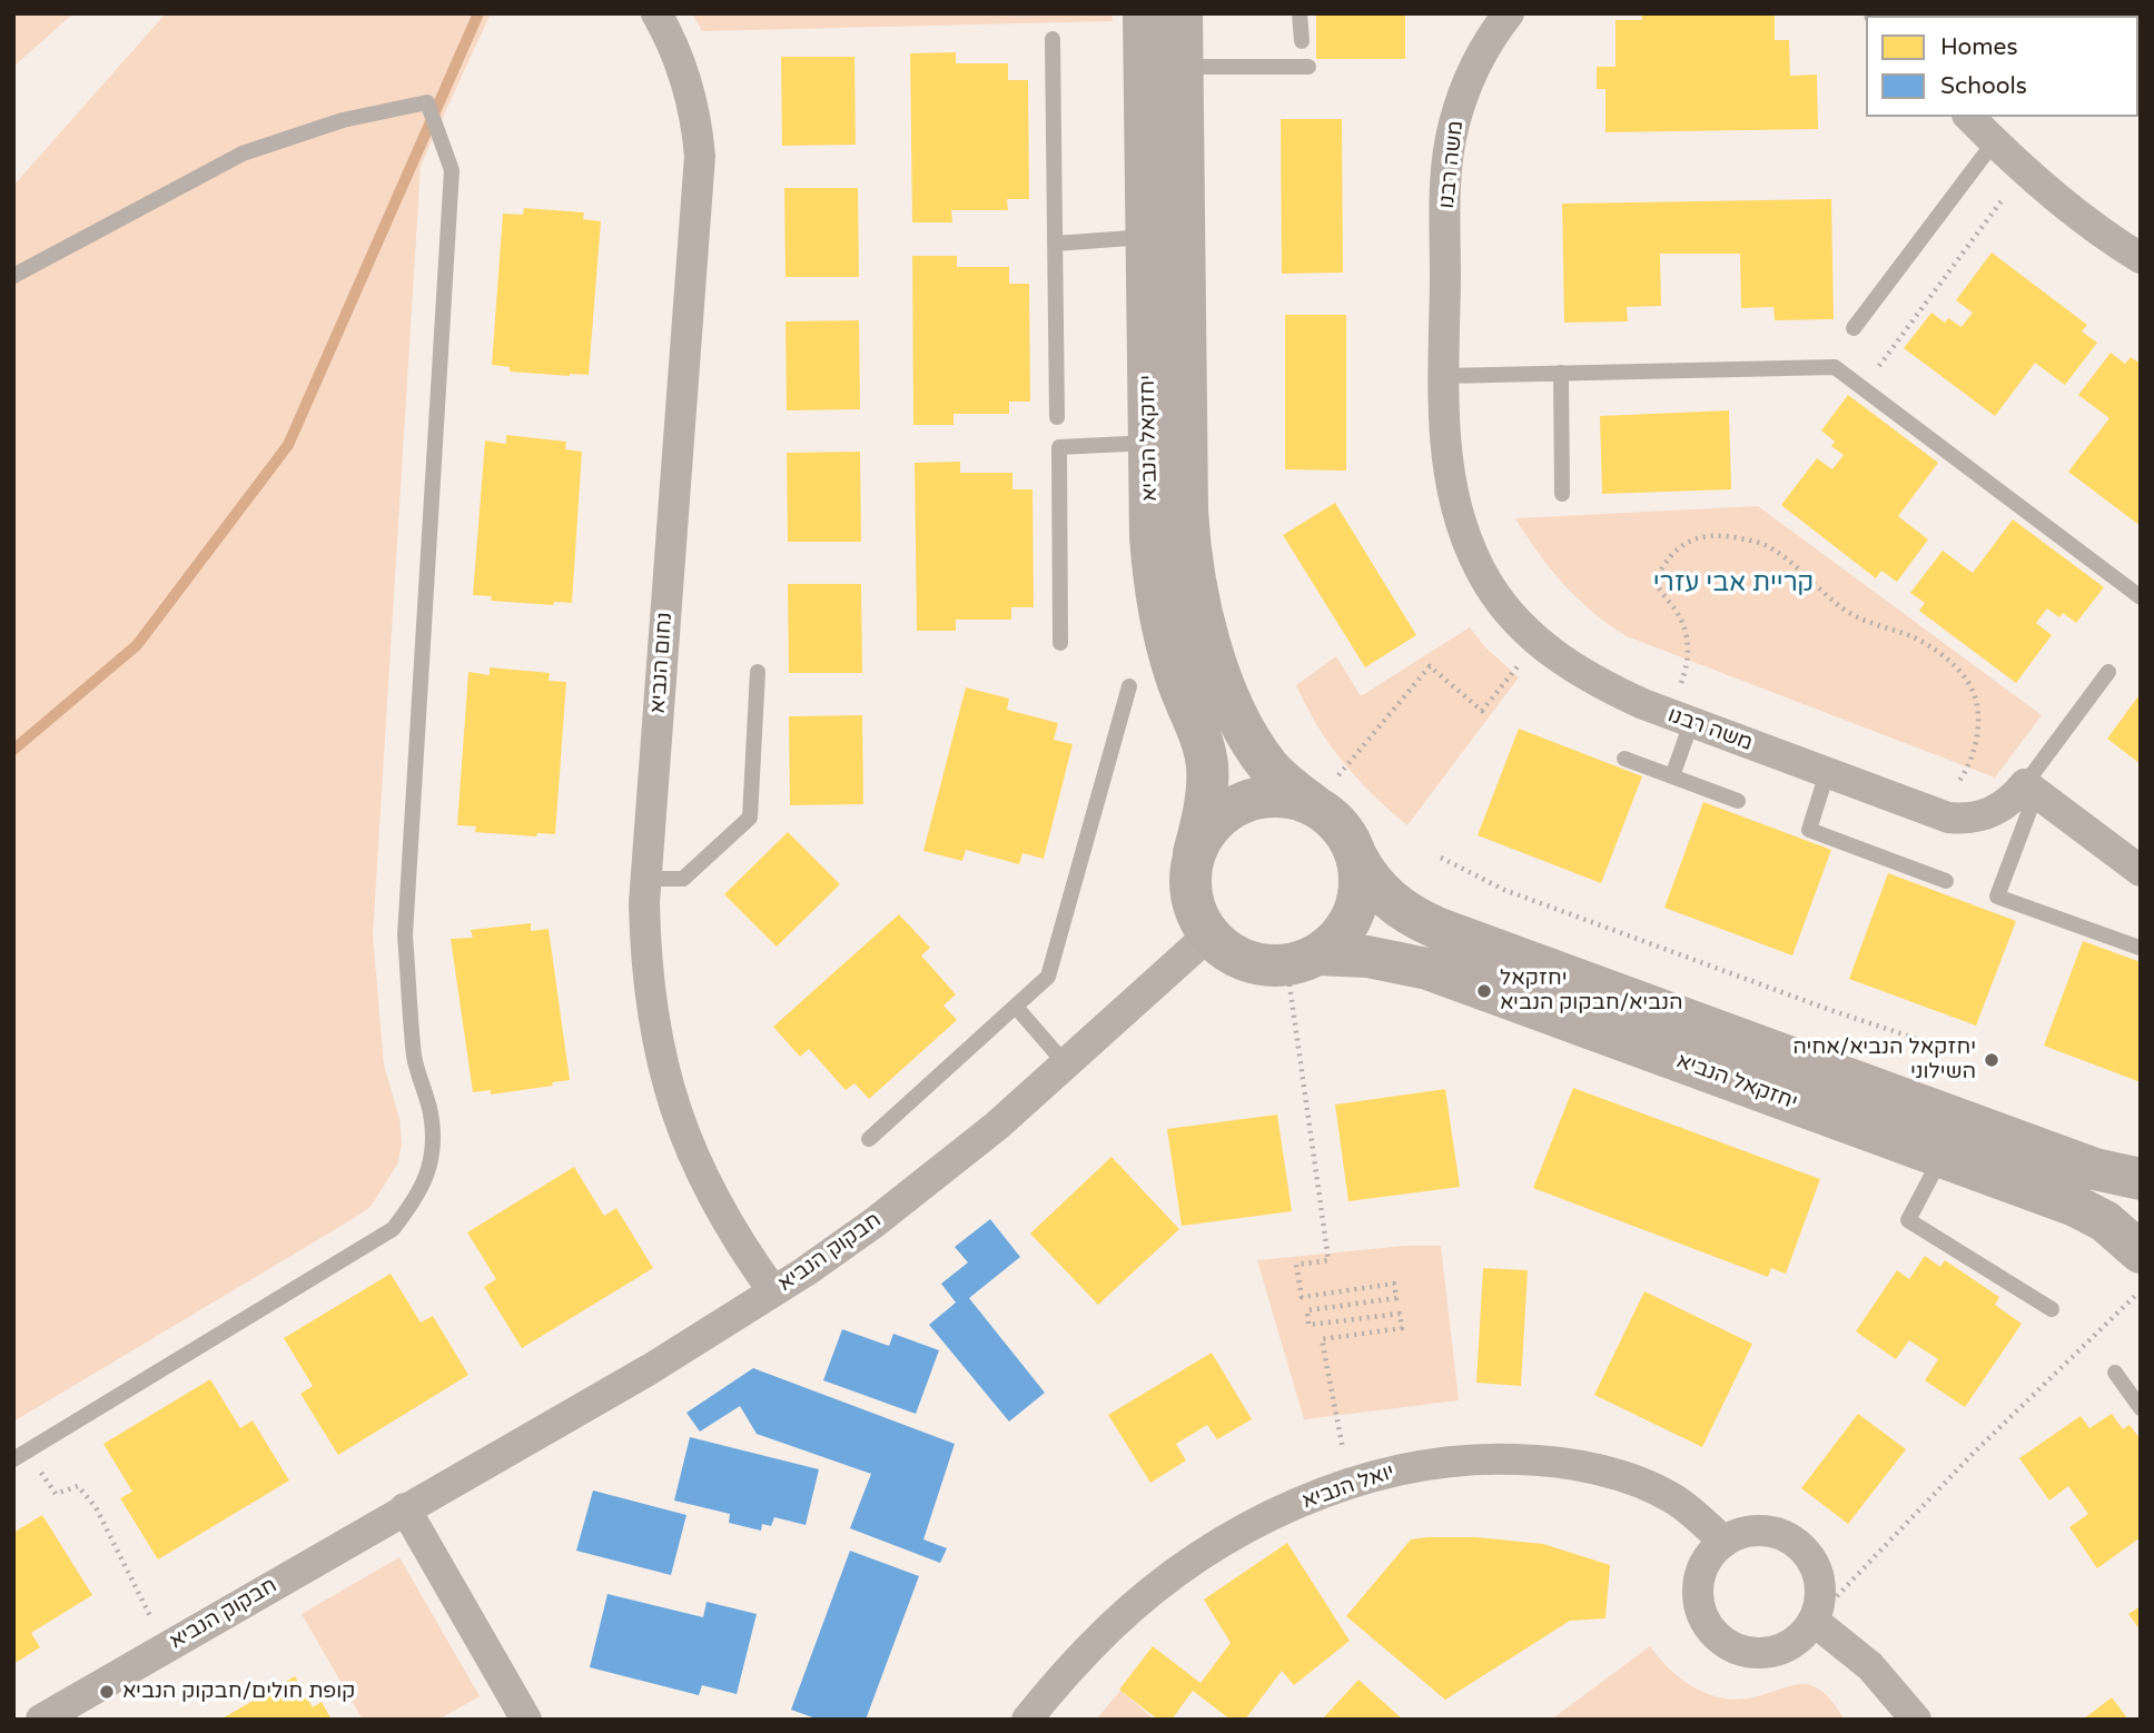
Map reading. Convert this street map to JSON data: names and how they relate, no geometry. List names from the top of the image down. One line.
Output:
{"streets":{"street":["משה רבנו","יחזקאל הנביא","נחום הנביא","חבקוק הנביא","יואל הנביא"]},"crossings":[["יחזקאל הנביא","חבקוק הנביא"],["נחום הנביא","חבקוק הנביא"]],"districts":["קריית אבי עזרי"],"places":["יחזקאל הנביא/חבקוק הנביא","יחזקאל הנביא/אחיה השילוני","קופת חולים/חבקוק הנביא"],"legend":["Homes","Schools"]}
